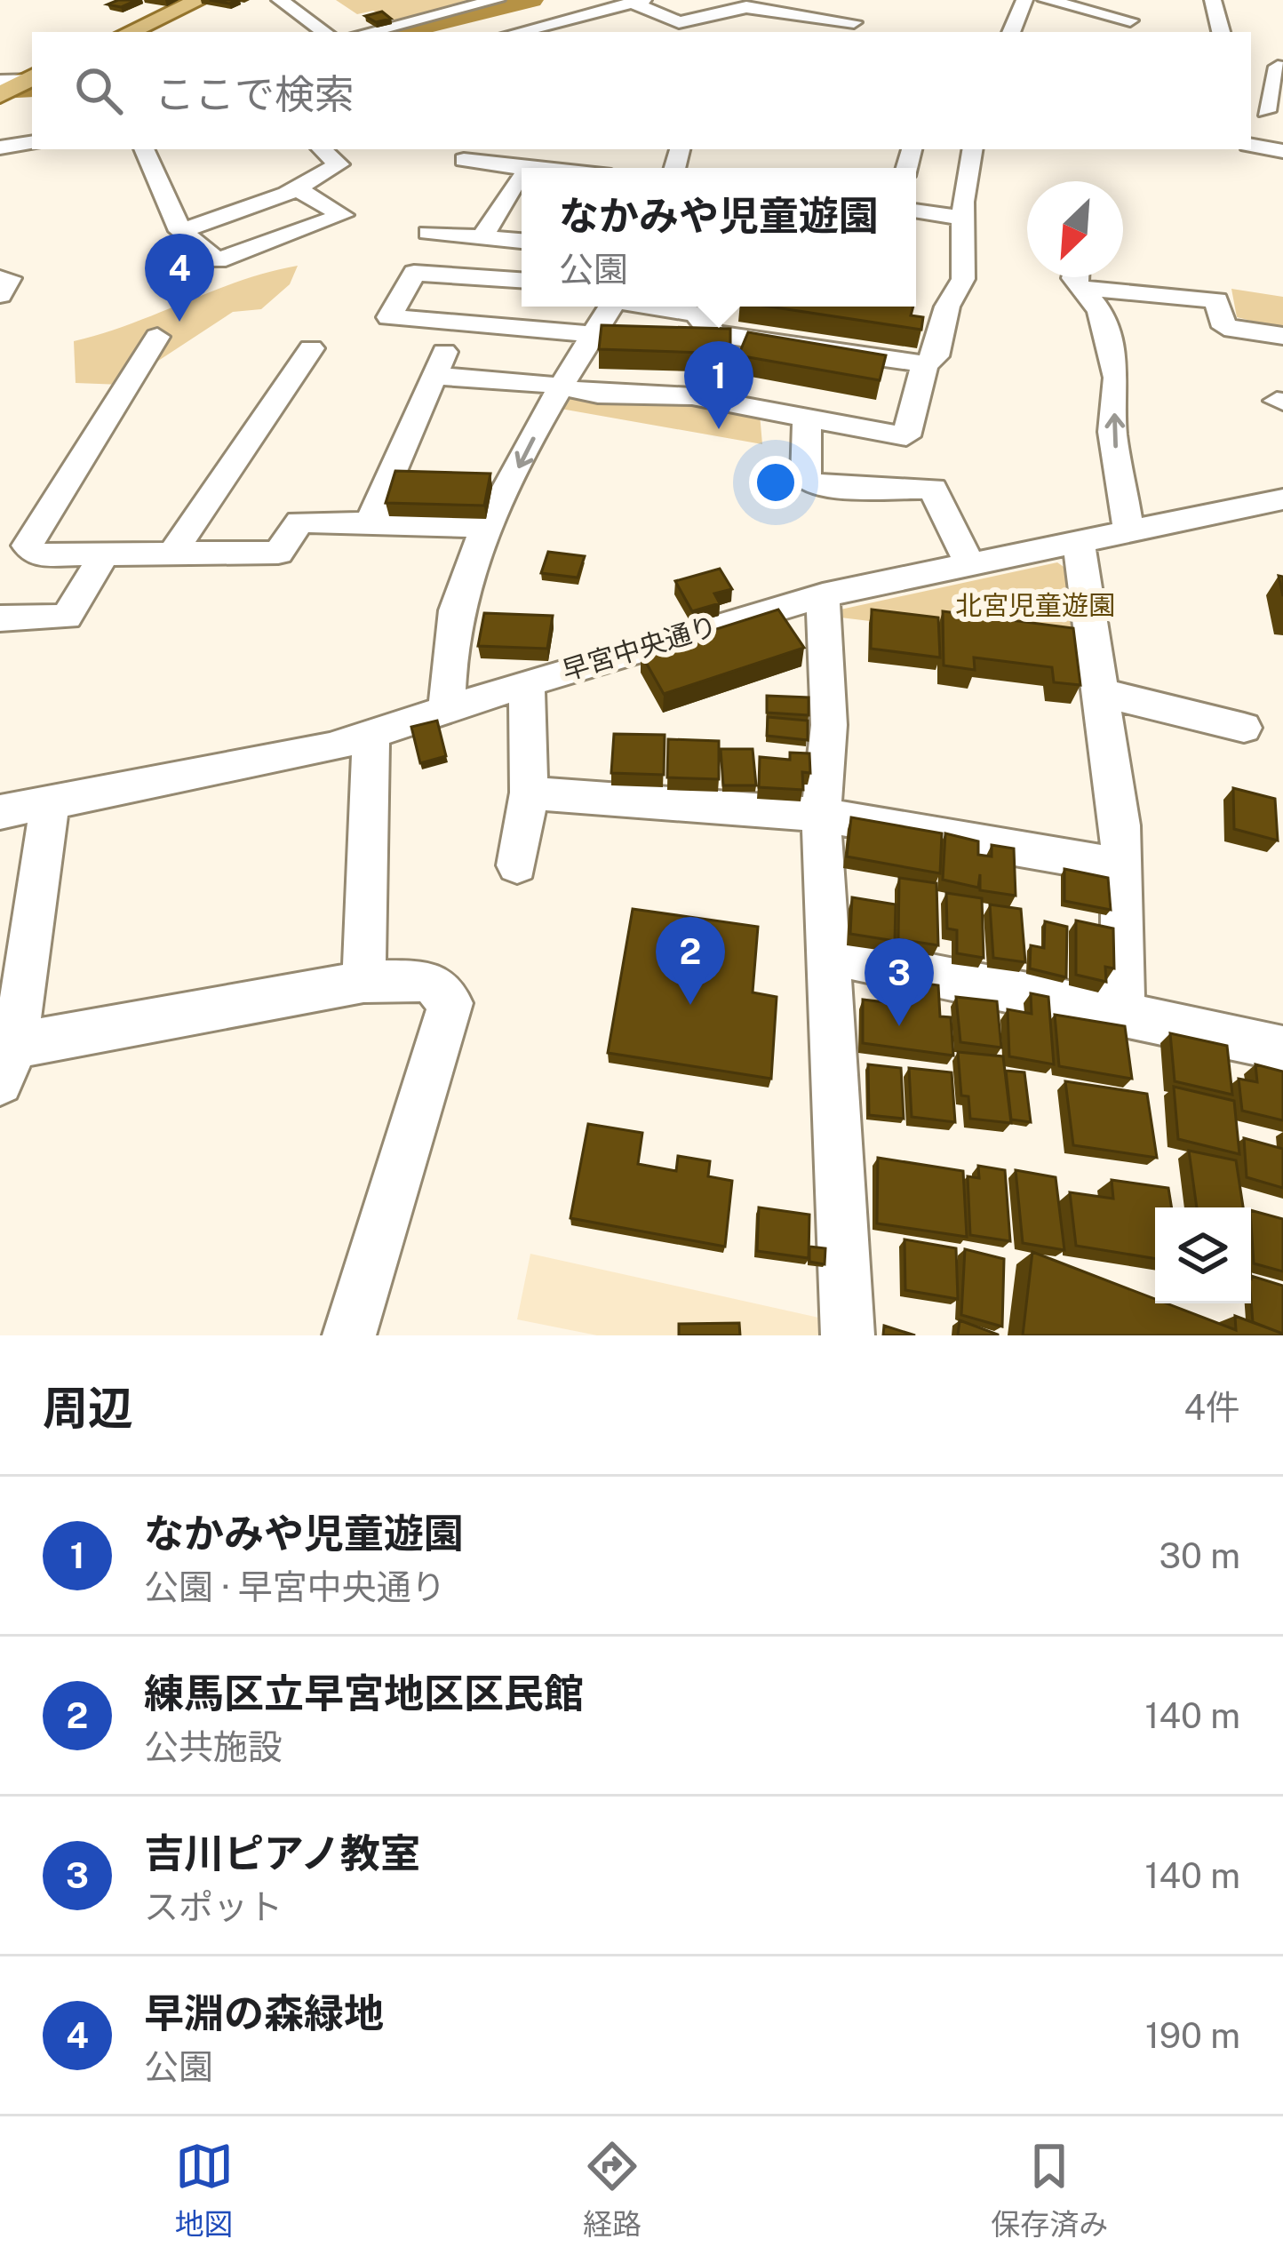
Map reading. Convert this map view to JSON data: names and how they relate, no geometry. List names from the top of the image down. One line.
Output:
{"streets":{"street":["早宮中央通り"]},"parks":["北宮児童遊園"],"north":"bottom left","page":{"search":"ここで検索","popup":["なかみや児童遊園","公園"],"pins":["4","1","2","3"],"heading":["周辺","4件"],"list":[{"mark":"1","name":"なかみや児童遊園","note":"公園 · 早宮中央通り","value":"30 m"},{"mark":"2","name":"練馬区立早宮地区区民館","note":"公共施設","value":"140 m"},{"mark":"3","name":"吉川ピアノ教室","note":"スポット","value":"140 m"},{"mark":"4","name":"早淵の森緑地","note":"公園","value":"190 m"}],"nav":["地図","経路","保存済み"]}}
